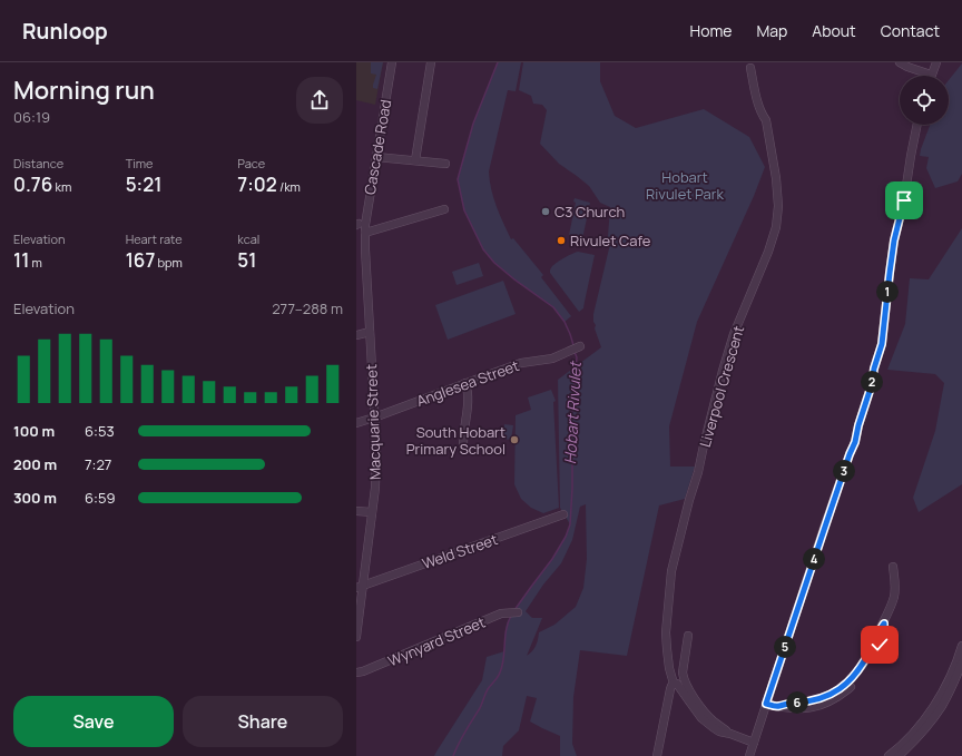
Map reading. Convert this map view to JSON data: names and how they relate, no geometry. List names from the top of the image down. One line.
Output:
{"streets":{"street":["Cascade Road","Anglesea Street","Liverpool Crescent","Macquarie Street","Weld Street","Wynyard Street"]},"crossings":[["Cascade Road","Macquarie Street"],["Anglesea Street","Macquarie Street"],["Macquarie Street","Weld Street"]],"water":["Hobart Rivulet"],"parks":["Hobart Rivulet Park"],"places":["C3 Church","Rivulet Cafe","South Hobart Primary School"],"page":{"header":"Runloop","nav":["Home","Map","About","Contact"],"heading":["Morning run","06:19"],"stats":[["Distance","0.76 km"],["Time","5:21"],["Pace","7:02 /km"],["Elevation","11 m"],["Heart rate","167 bpm"],["kcal","51"]],"pins":["1","2","3","4","5","6"],"chart":["Elevation","277–288 m"],"list":[{"name":"100 m","note":"6:53"},{"name":"200 m","note":"7:27"},{"name":"300 m","note":"6:59"}],"buttons":["Save","Share"]}}
